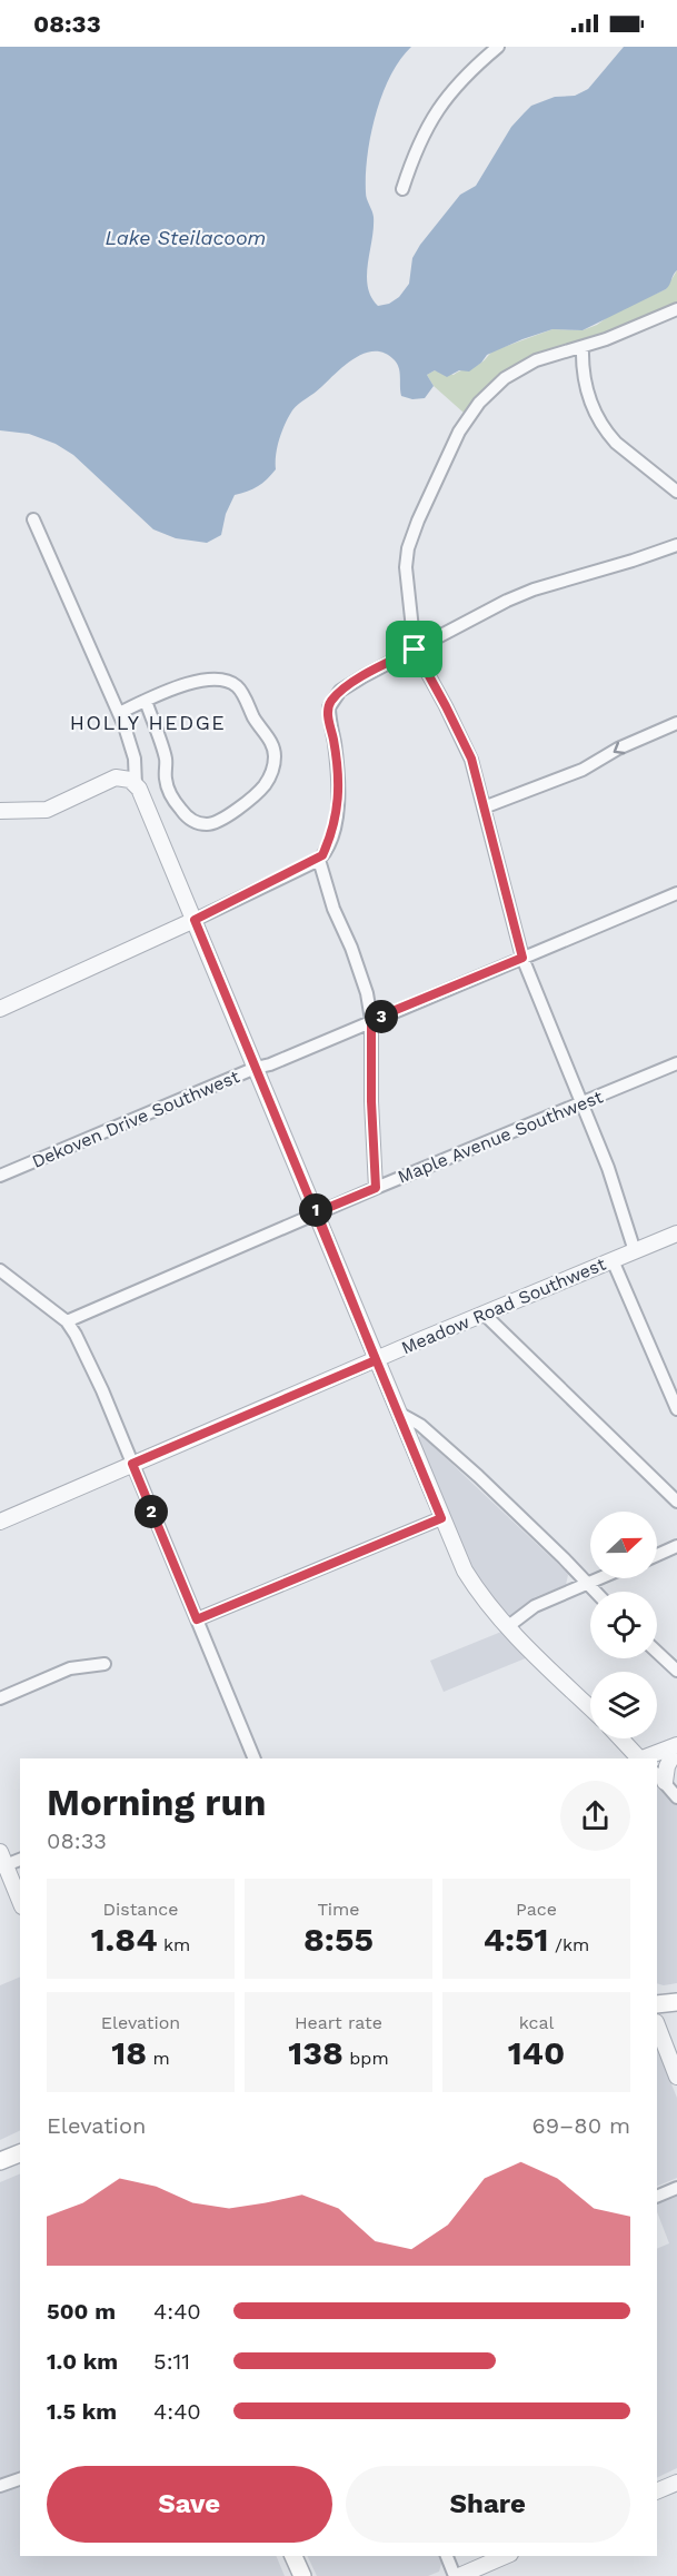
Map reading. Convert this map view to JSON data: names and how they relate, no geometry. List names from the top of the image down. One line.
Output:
{"streets":{"street":["Dekoven Drive Southwest","Maple Avenue Southwest","Meadow Road Southwest"]},"districts":["HOLLY HEDGE"],"water":["Lake Steilacoom"],"north":"right","page":{"status":"08:33","pins":["3","1","2"],"heading":["Morning run","08:33"],"stats":[["Distance","1.84 km"],["Time","8:55"],["Pace","4:51 /km"],["Elevation","18 m"],["Heart rate","138 bpm"],["kcal","140"]],"chart":["Elevation","69–80 m"],"list":[{"name":"500 m","note":"4:40"},{"name":"1.0 km","note":"5:11"},{"name":"1.5 km","note":"4:40"}],"buttons":["Save","Share"]}}
